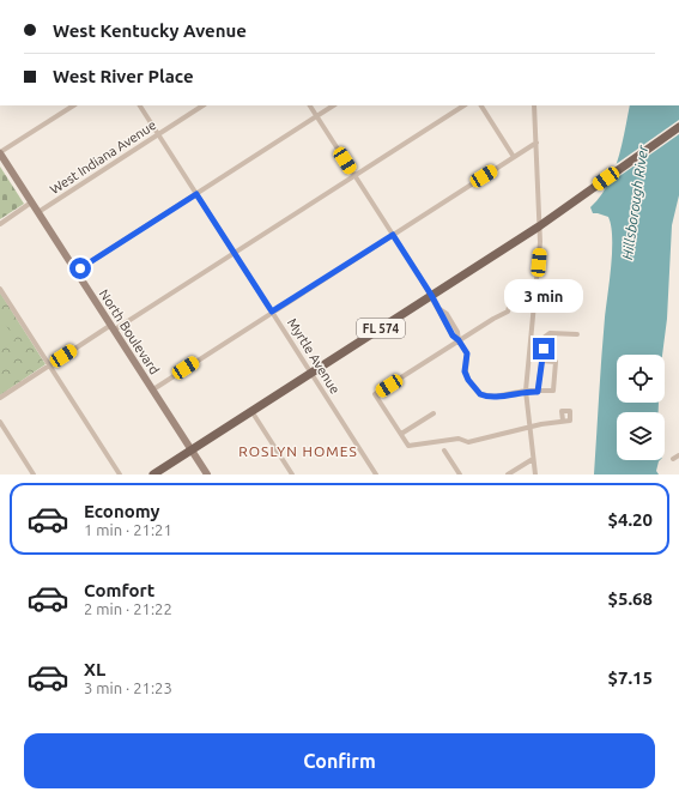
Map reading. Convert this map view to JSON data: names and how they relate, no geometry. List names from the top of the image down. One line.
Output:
{"streets":{"main road":["FL 574"],"street":["West Indiana Avenue","North Boulevard","Myrtle Avenue"]},"crossings":[["West Indiana Avenue","North Boulevard"],["West Indiana Avenue","Myrtle Avenue"],["FL 574","North Boulevard"],["FL 574","Myrtle Avenue"]],"districts":["ROSLYN HOMES"],"water":["Hillsborough River"],"page":{"banner":["West Kentucky Avenue","West River Place"],"bubble":"3 min","list":[{"name":"Economy","note":"1 min · 21:21","value":"$4.20"},{"name":"Comfort","note":"2 min · 21:22","value":"$5.68"},{"name":"XL","note":"3 min · 21:23","value":"$7.15"}],"buttons":"Confirm"}}
